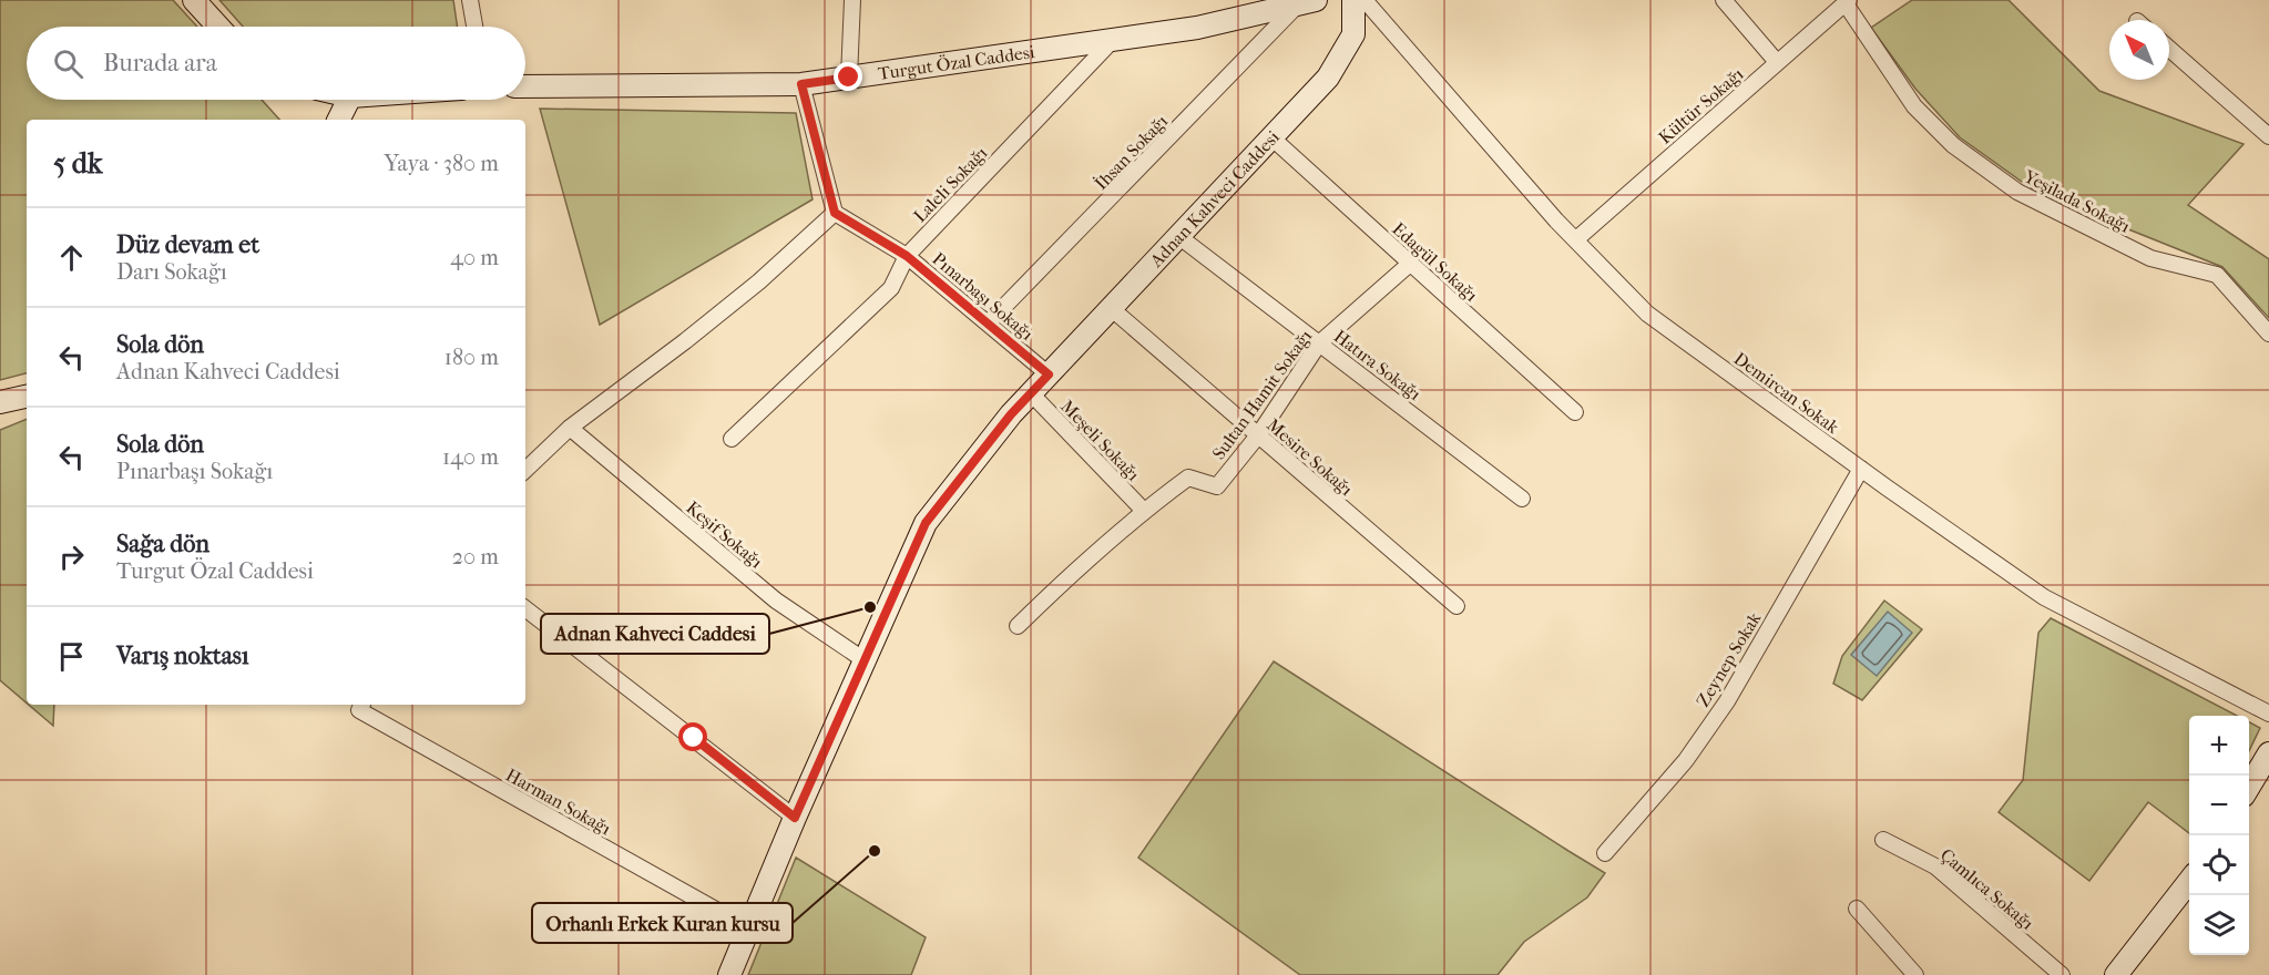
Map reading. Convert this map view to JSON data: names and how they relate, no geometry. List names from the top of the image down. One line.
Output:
{"streets":{"street":["Turgut Özal Caddesi","Kültür Sokağı","İhsan Sokağı","Laleli Sokağı","Adnan Kahveci Caddesi","Yeşilada Sokağı","Edagül Sokağı","Pınarbaşı Sokağı","Hatıra Sokağı","Demircan Sokak","Sultan Hamit Sokağı","Meşeli Sokağı","Mesire Sokağı","Keşif Sokağı","Zeynep Sokak","Harman Sokağı","Çamlıca Sokağı"]},"crossings":[["Turgut Özal Caddesi","İhsan Sokağı"],["Turgut Özal Caddesi","Laleli Sokağı"],["Kültür Sokağı","Yeşilada Sokağı"],["Kültür Sokağı","Demircan Sokak"],["İhsan Sokağı","Pınarbaşı Sokağı"],["Laleli Sokağı","Pınarbaşı Sokağı"],["Adnan Kahveci Caddesi","Edagül Sokağı"],["Adnan Kahveci Caddesi","Pınarbaşı Sokağı"],["Adnan Kahveci Caddesi","Hatıra Sokağı"],["Adnan Kahveci Caddesi","Meşeli Sokağı"],["Adnan Kahveci Caddesi","Mesire Sokağı"],["Adnan Kahveci Caddesi","Keşif Sokağı"],["Adnan Kahveci Caddesi","Harman Sokağı"],["Edagül Sokağı","Sultan Hamit Sokağı"],["Hatıra Sokağı","Sultan Hamit Sokağı"],["Demircan Sokak","Zeynep Sokak"],["Sultan Hamit Sokağı","Meşeli Sokağı"],["Sultan Hamit Sokağı","Mesire Sokağı"]],"places":["Adnan Kahveci Caddesi","Orhanlı Erkek Kuran kursu"],"north":"top left","page":{"search":"Burada ara","heading":["5 dk","Yaya · 380 m"],"list":[["Düz devam et","Darı Sokağı","40 m"],["Sola dön","Adnan Kahveci Caddesi","180 m"],["Sola dön","Pınarbaşı Sokağı","140 m"],["Sağa dön","Turgut Özal Caddesi","20 m"],"Varış noktası"],"map_buttons":["+","−"]}}
